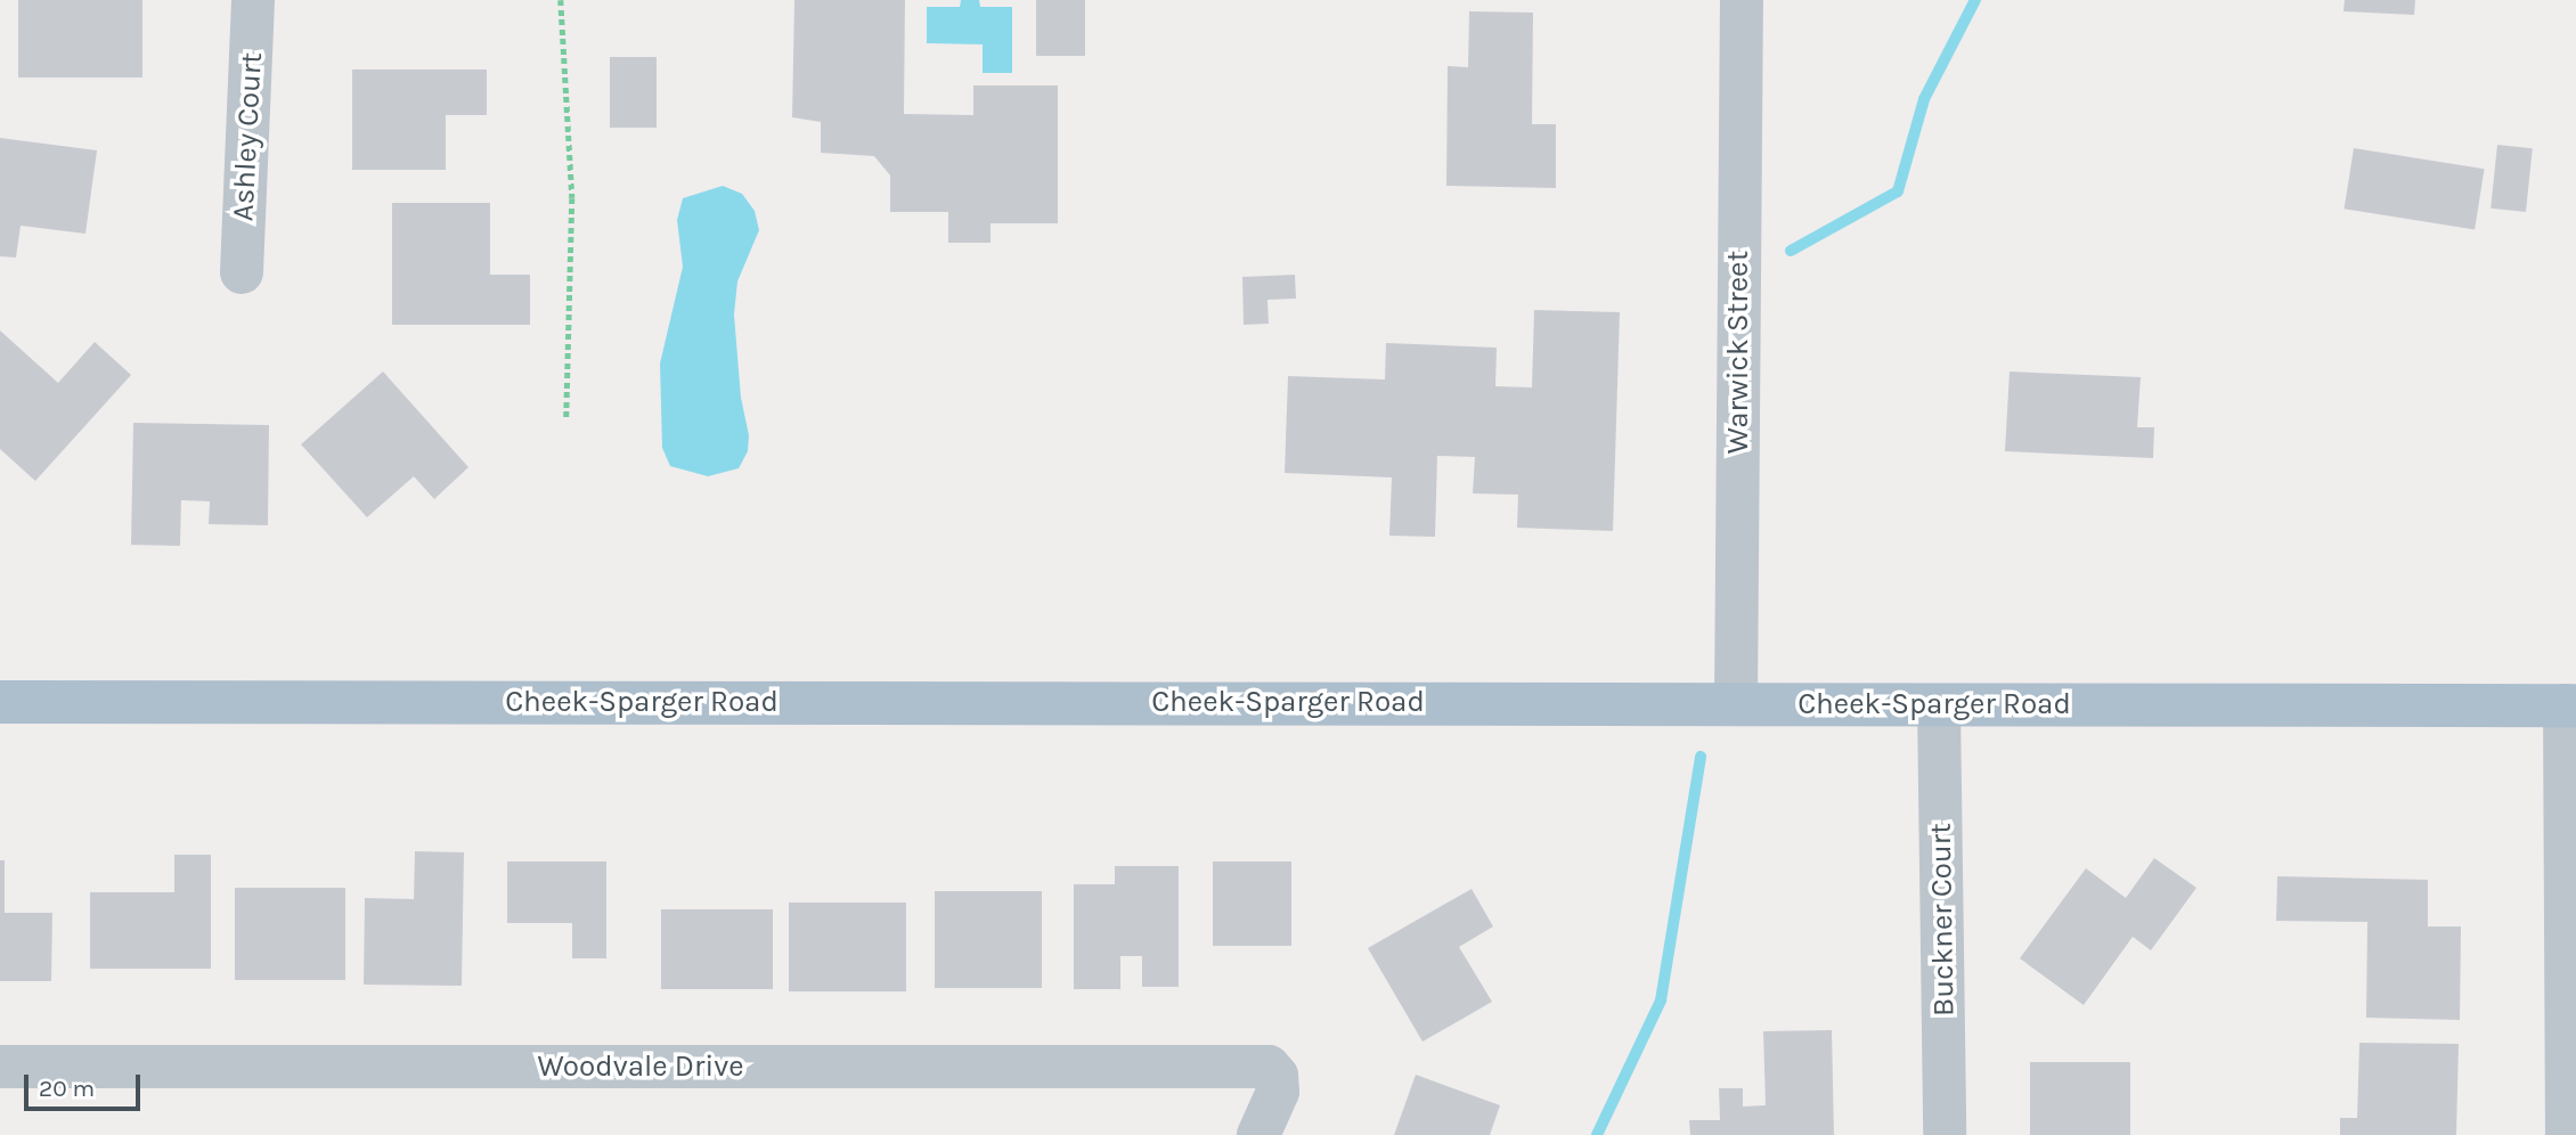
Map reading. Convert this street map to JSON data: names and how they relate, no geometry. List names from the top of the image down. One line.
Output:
{"streets":{"main road":["Cheek-Sparger Road"],"street":["Ashley Court","Warwick Street","Buckner Court","Woodvale Drive"]},"crossings":[["Warwick Street","Cheek-Sparger Road"],["Cheek-Sparger Road","Buckner Court"]],"scale_bar":"20 m"}
